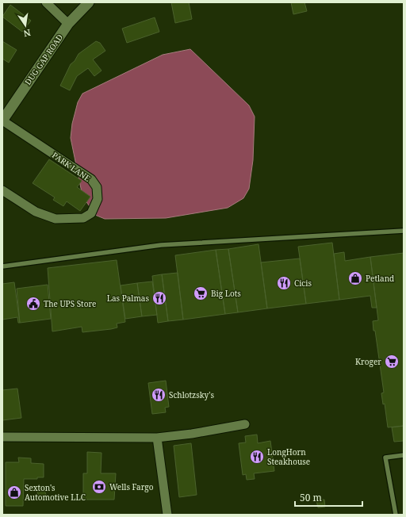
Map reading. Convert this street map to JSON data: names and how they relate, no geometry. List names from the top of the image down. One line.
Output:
{"streets":{"street":["DUG GAP ROAD","PARK LANE"]},"crossings":[["DUG GAP ROAD","PARK LANE"]],"places":{"shop":["Petland","Sexton's Automotive LLC"],"restaurant":["Cicis","Las Palmas","Schlotzsky's","LongHorn Steakhouse"],"supermarket":["Big Lots","Kroger"],"public building":["The UPS Store"],"bank":["Wells Fargo"]},"scale_bar":"50 m","north":"bottom"}
